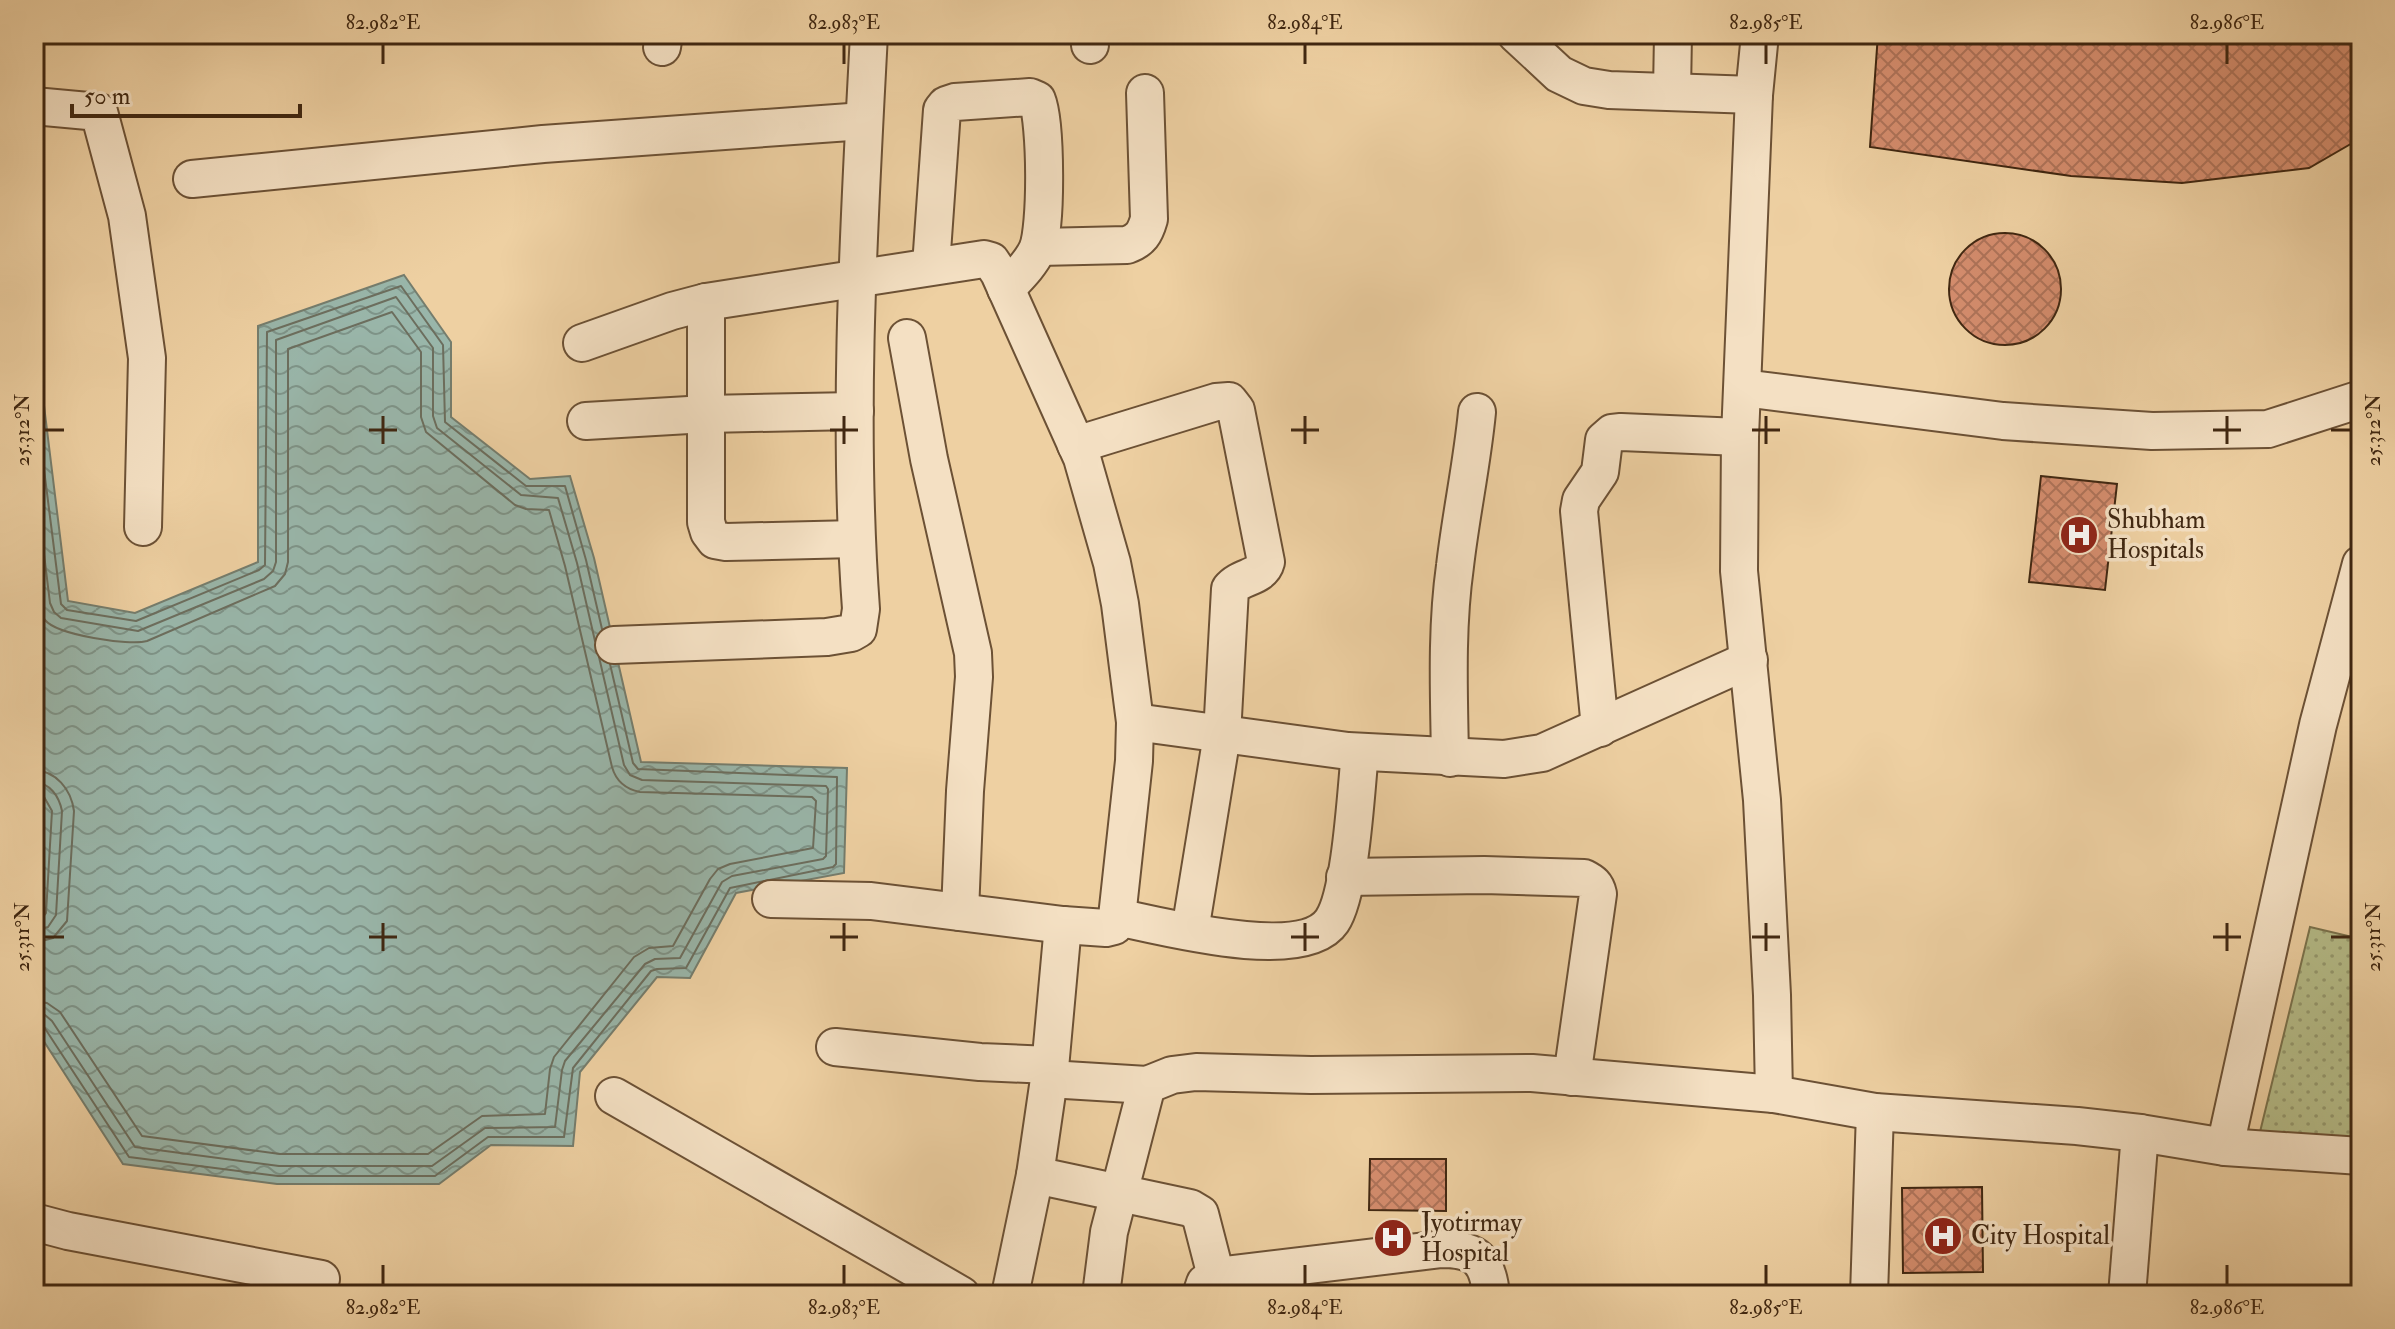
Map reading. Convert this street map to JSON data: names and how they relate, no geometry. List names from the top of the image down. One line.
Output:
{"places":{"hospital":["Shubham Hospitals","City Hospital","Jyotirmay Hospital"]},"scale_bar":"50 m","coordinates":["82.982°E","82.983°E","82.984°E","82.985°E","82.986°E","25.312°N","25.311°N"]}
